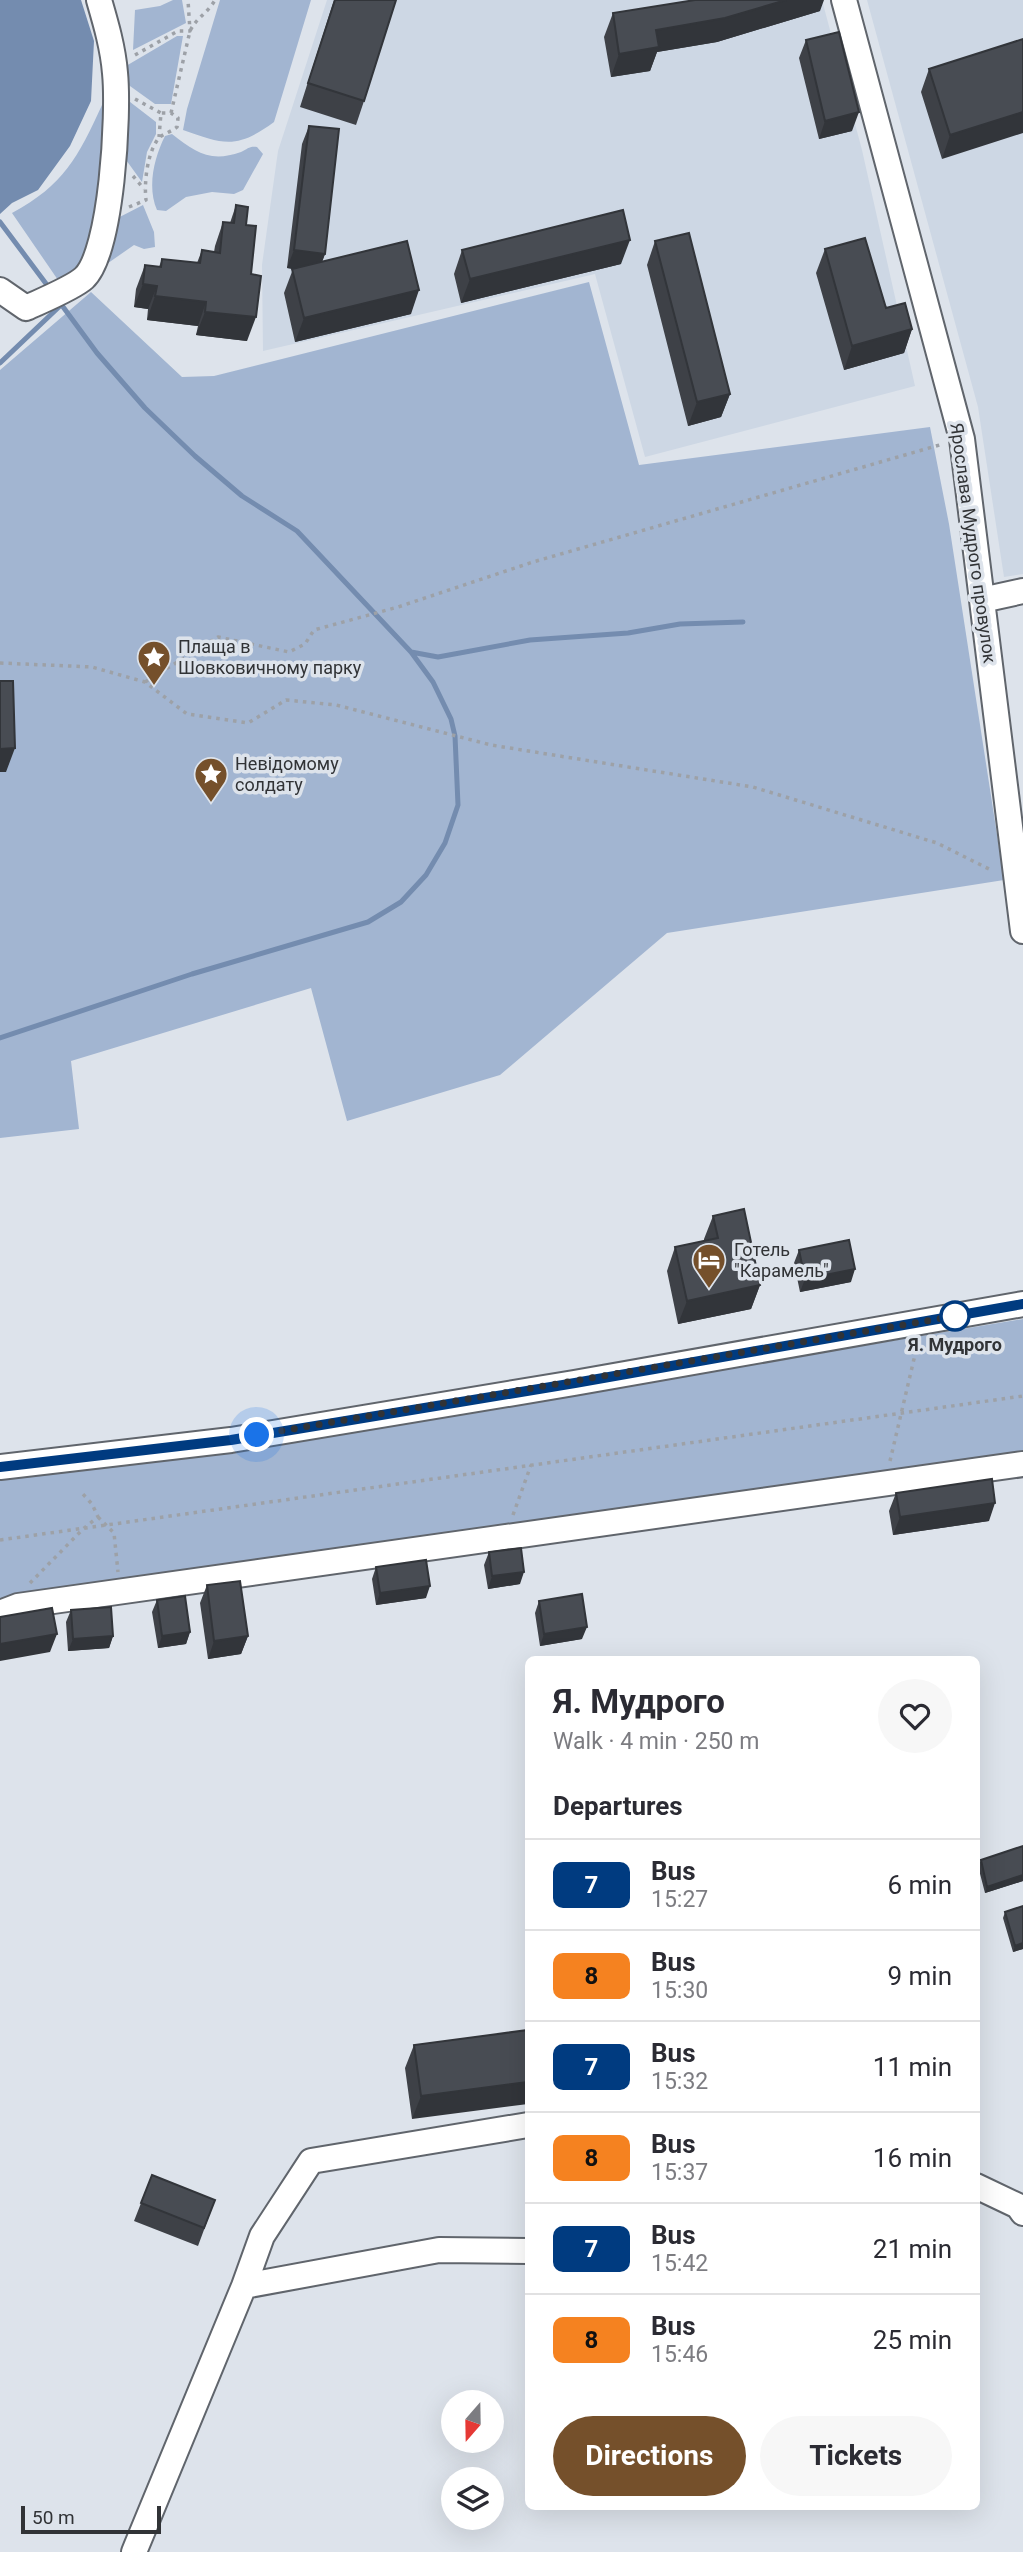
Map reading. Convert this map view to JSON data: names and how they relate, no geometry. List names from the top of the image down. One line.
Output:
{"streets":{"street":["Ярослава Мудрого провулок"]},"places":{"place":["Плаща в Шовковичному парку","Невідомому солдату"],"hotel":["Готель \"Карамель\""],"other":["Я. Мудрого"]},"lines":["bus line 7"],"scale_bar":"50 m","north":"bottom","page":{"heading":[["Я. Мудрого","Walk · 4 min · 250 m"],"Departures"],"list":[{"mark":"7","name":"Bus","note":"15:27","value":"6 min"},{"mark":"8","name":"Bus","note":"15:30","value":"9 min"},{"mark":"7","name":"Bus","note":"15:32","value":"11 min"},{"mark":"8","name":"Bus","note":"15:37","value":"16 min"},{"mark":"7","name":"Bus","note":"15:42","value":"21 min"},{"mark":"8","name":"Bus","note":"15:46","value":"25 min"}],"buttons":["Directions","Tickets"],"scale":"50 m"}}
